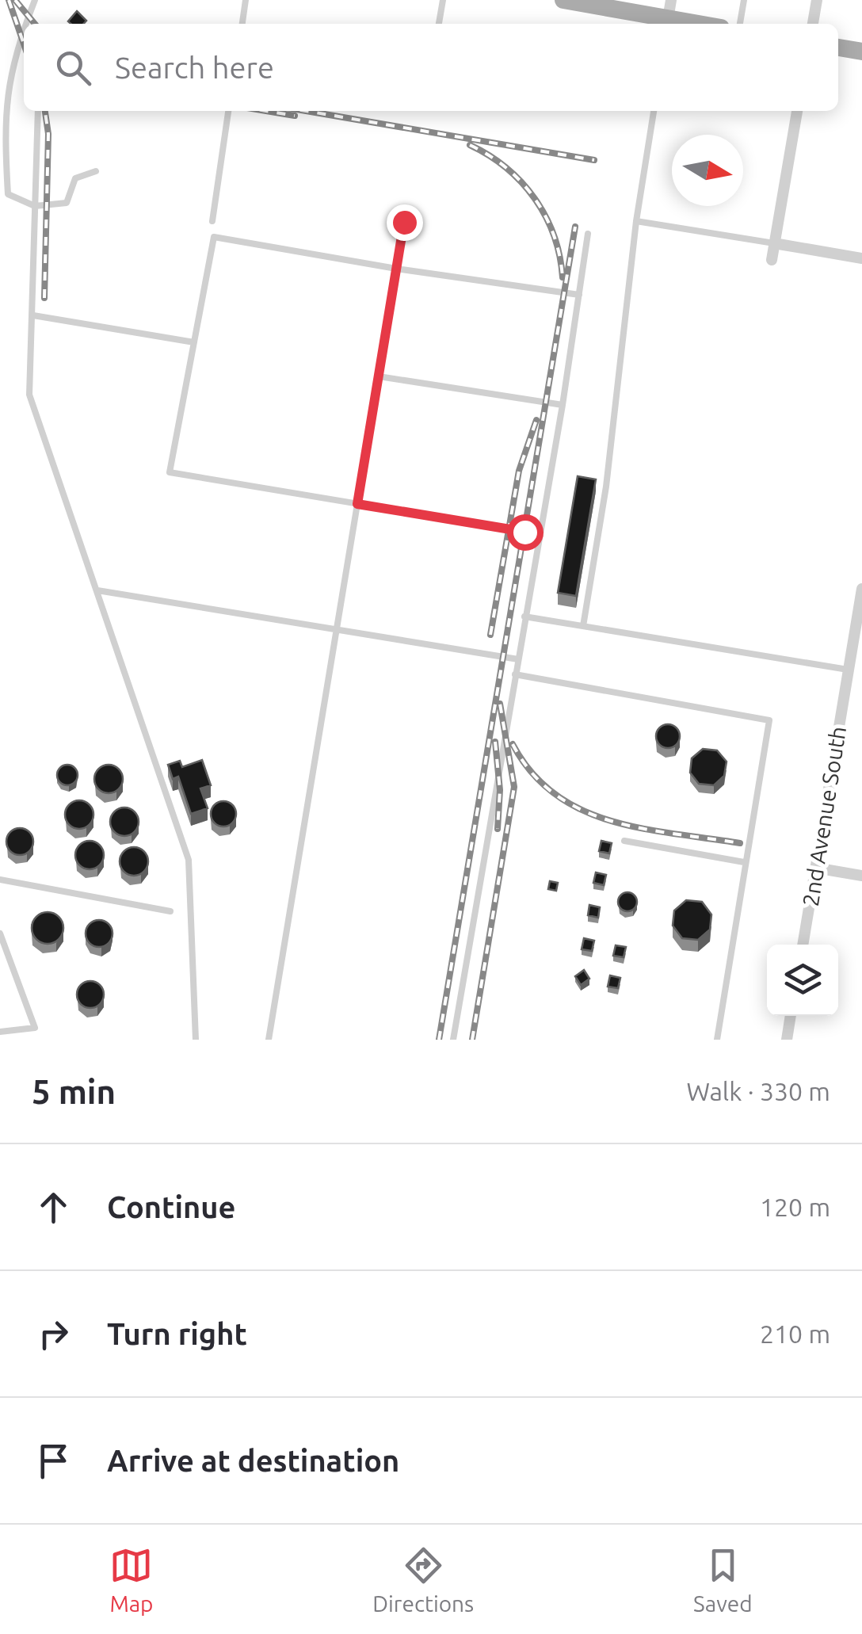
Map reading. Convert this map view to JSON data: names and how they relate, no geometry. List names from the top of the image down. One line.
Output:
{"streets":{"street":["2nd Avenue South"]},"north":"right","page":{"search":"Search here","heading":["5 min","Walk · 330 m"],"list":[["Continue","120 m"],["Turn right","210 m"],"Arrive at destination"],"nav":["Map","Directions","Saved"]}}
